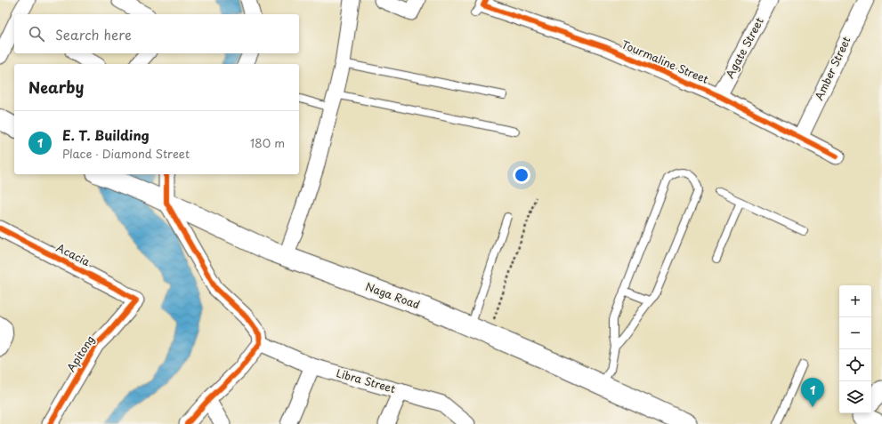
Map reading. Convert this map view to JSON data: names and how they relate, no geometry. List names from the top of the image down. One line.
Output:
{"streets":{"main road":["Naga Road"],"street":["Agate Street","Tourmaline Street","Amber Street","Acacia","Apitong","Libra Street"]},"crossings":[["Agate Street","Tourmaline Street"],["Tourmaline Street","Amber Street"],["Acacia","Apitong"]],"page":{"search":"Search here","heading":"Nearby","list":[{"mark":"1","name":"E. T. Building","note":"Place · Diamond Street","value":"180 m"}],"map_buttons":["+","−"],"pins":"1"}}
